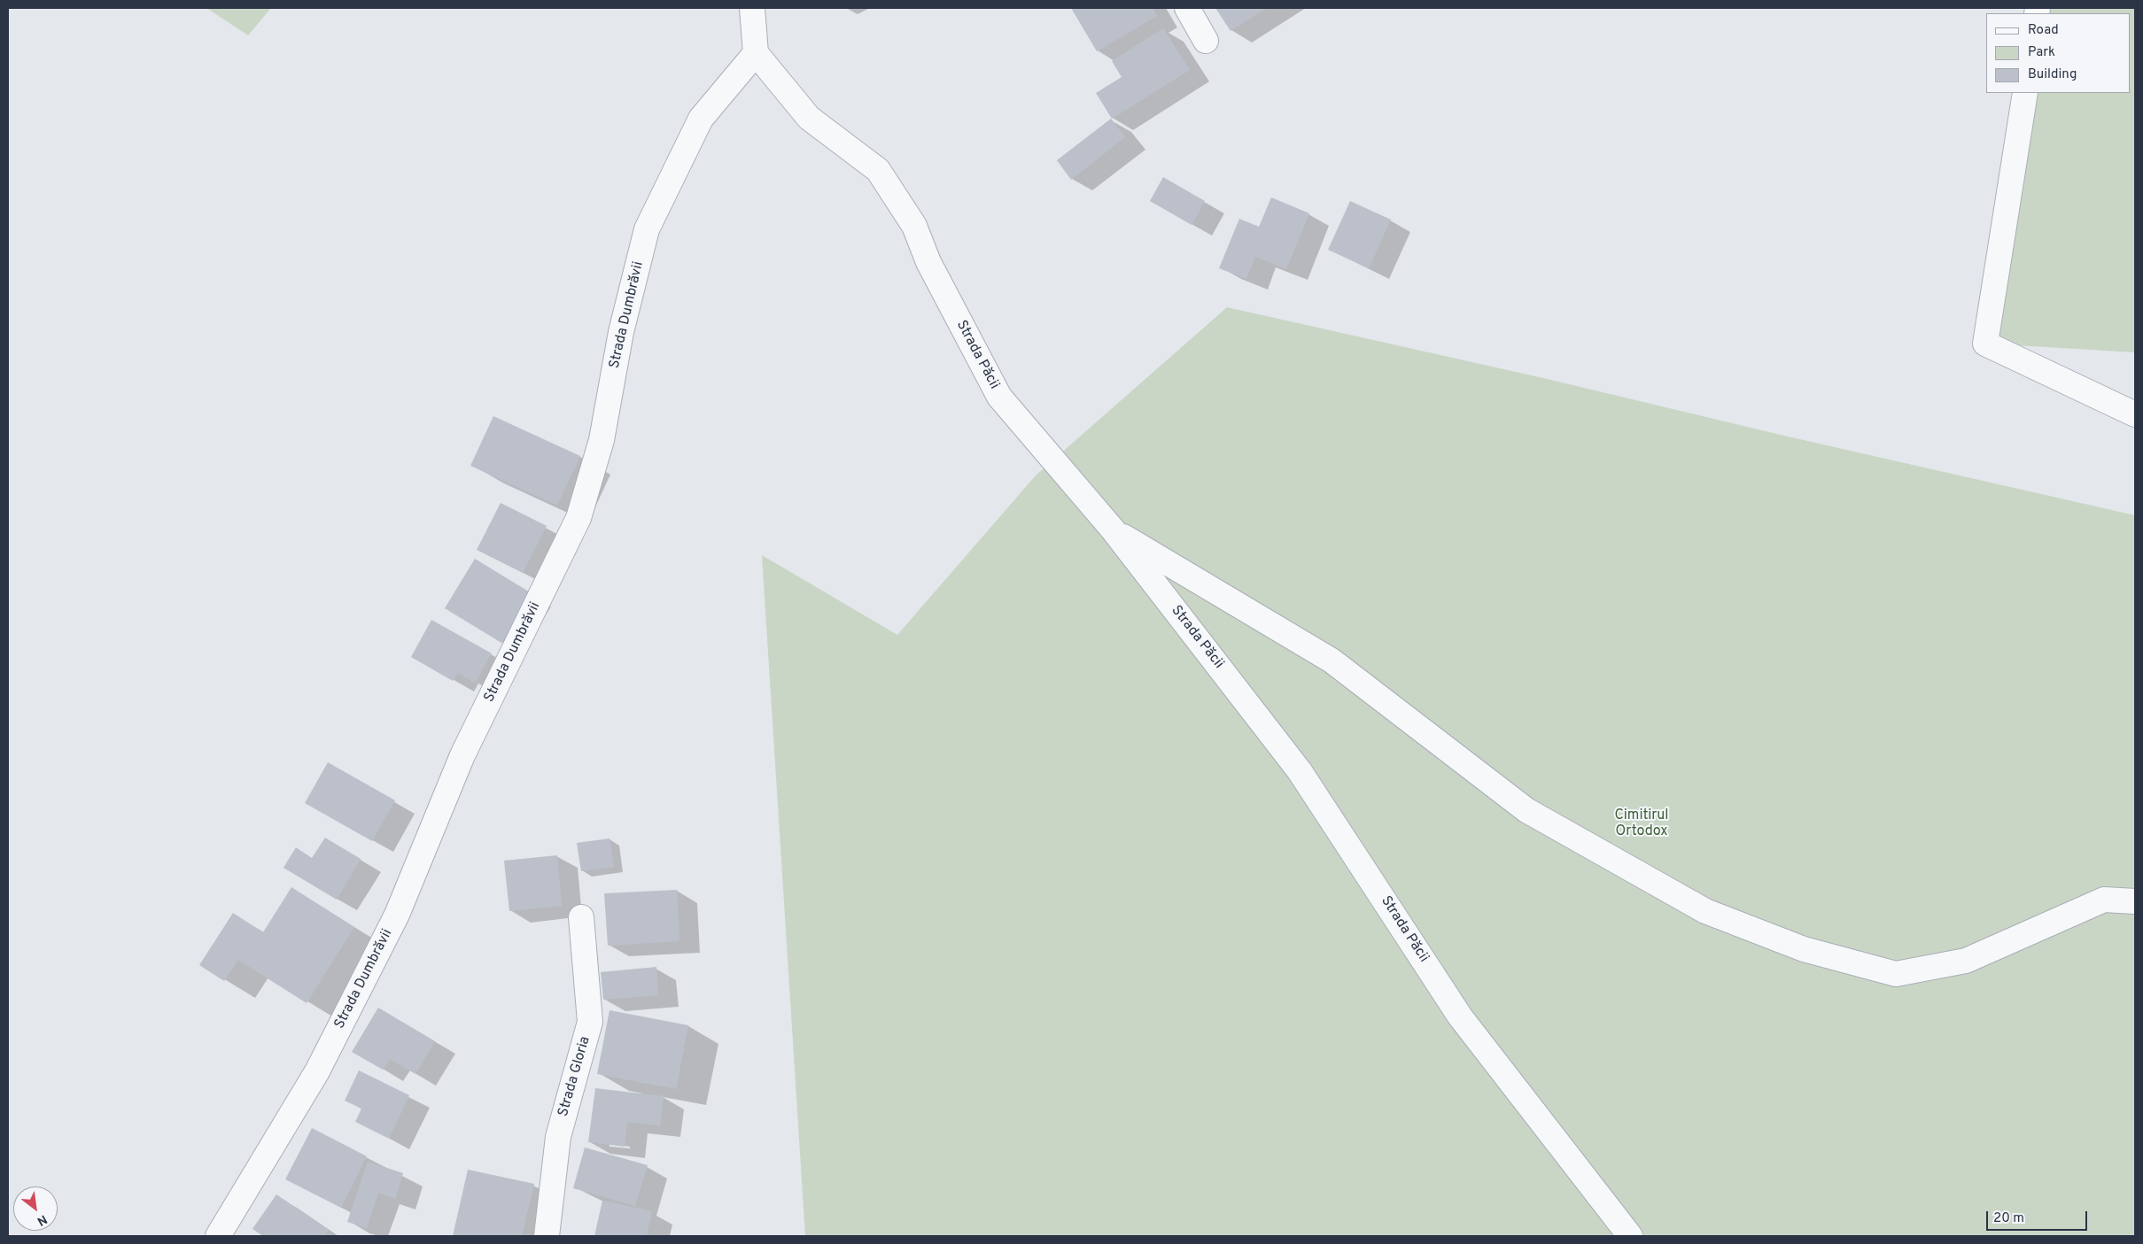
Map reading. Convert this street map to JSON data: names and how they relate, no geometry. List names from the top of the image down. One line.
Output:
{"streets":{"street":["Strada Dumbrăvii","Strada Păcii","Strada Gloria"]},"crossings":[["Strada Dumbrăvii","Strada Păcii"]],"parks":["Cimitirul Ortodox"],"legend":["Road","Park","Building"],"scale_bar":"20 m","north":"bottom right"}
